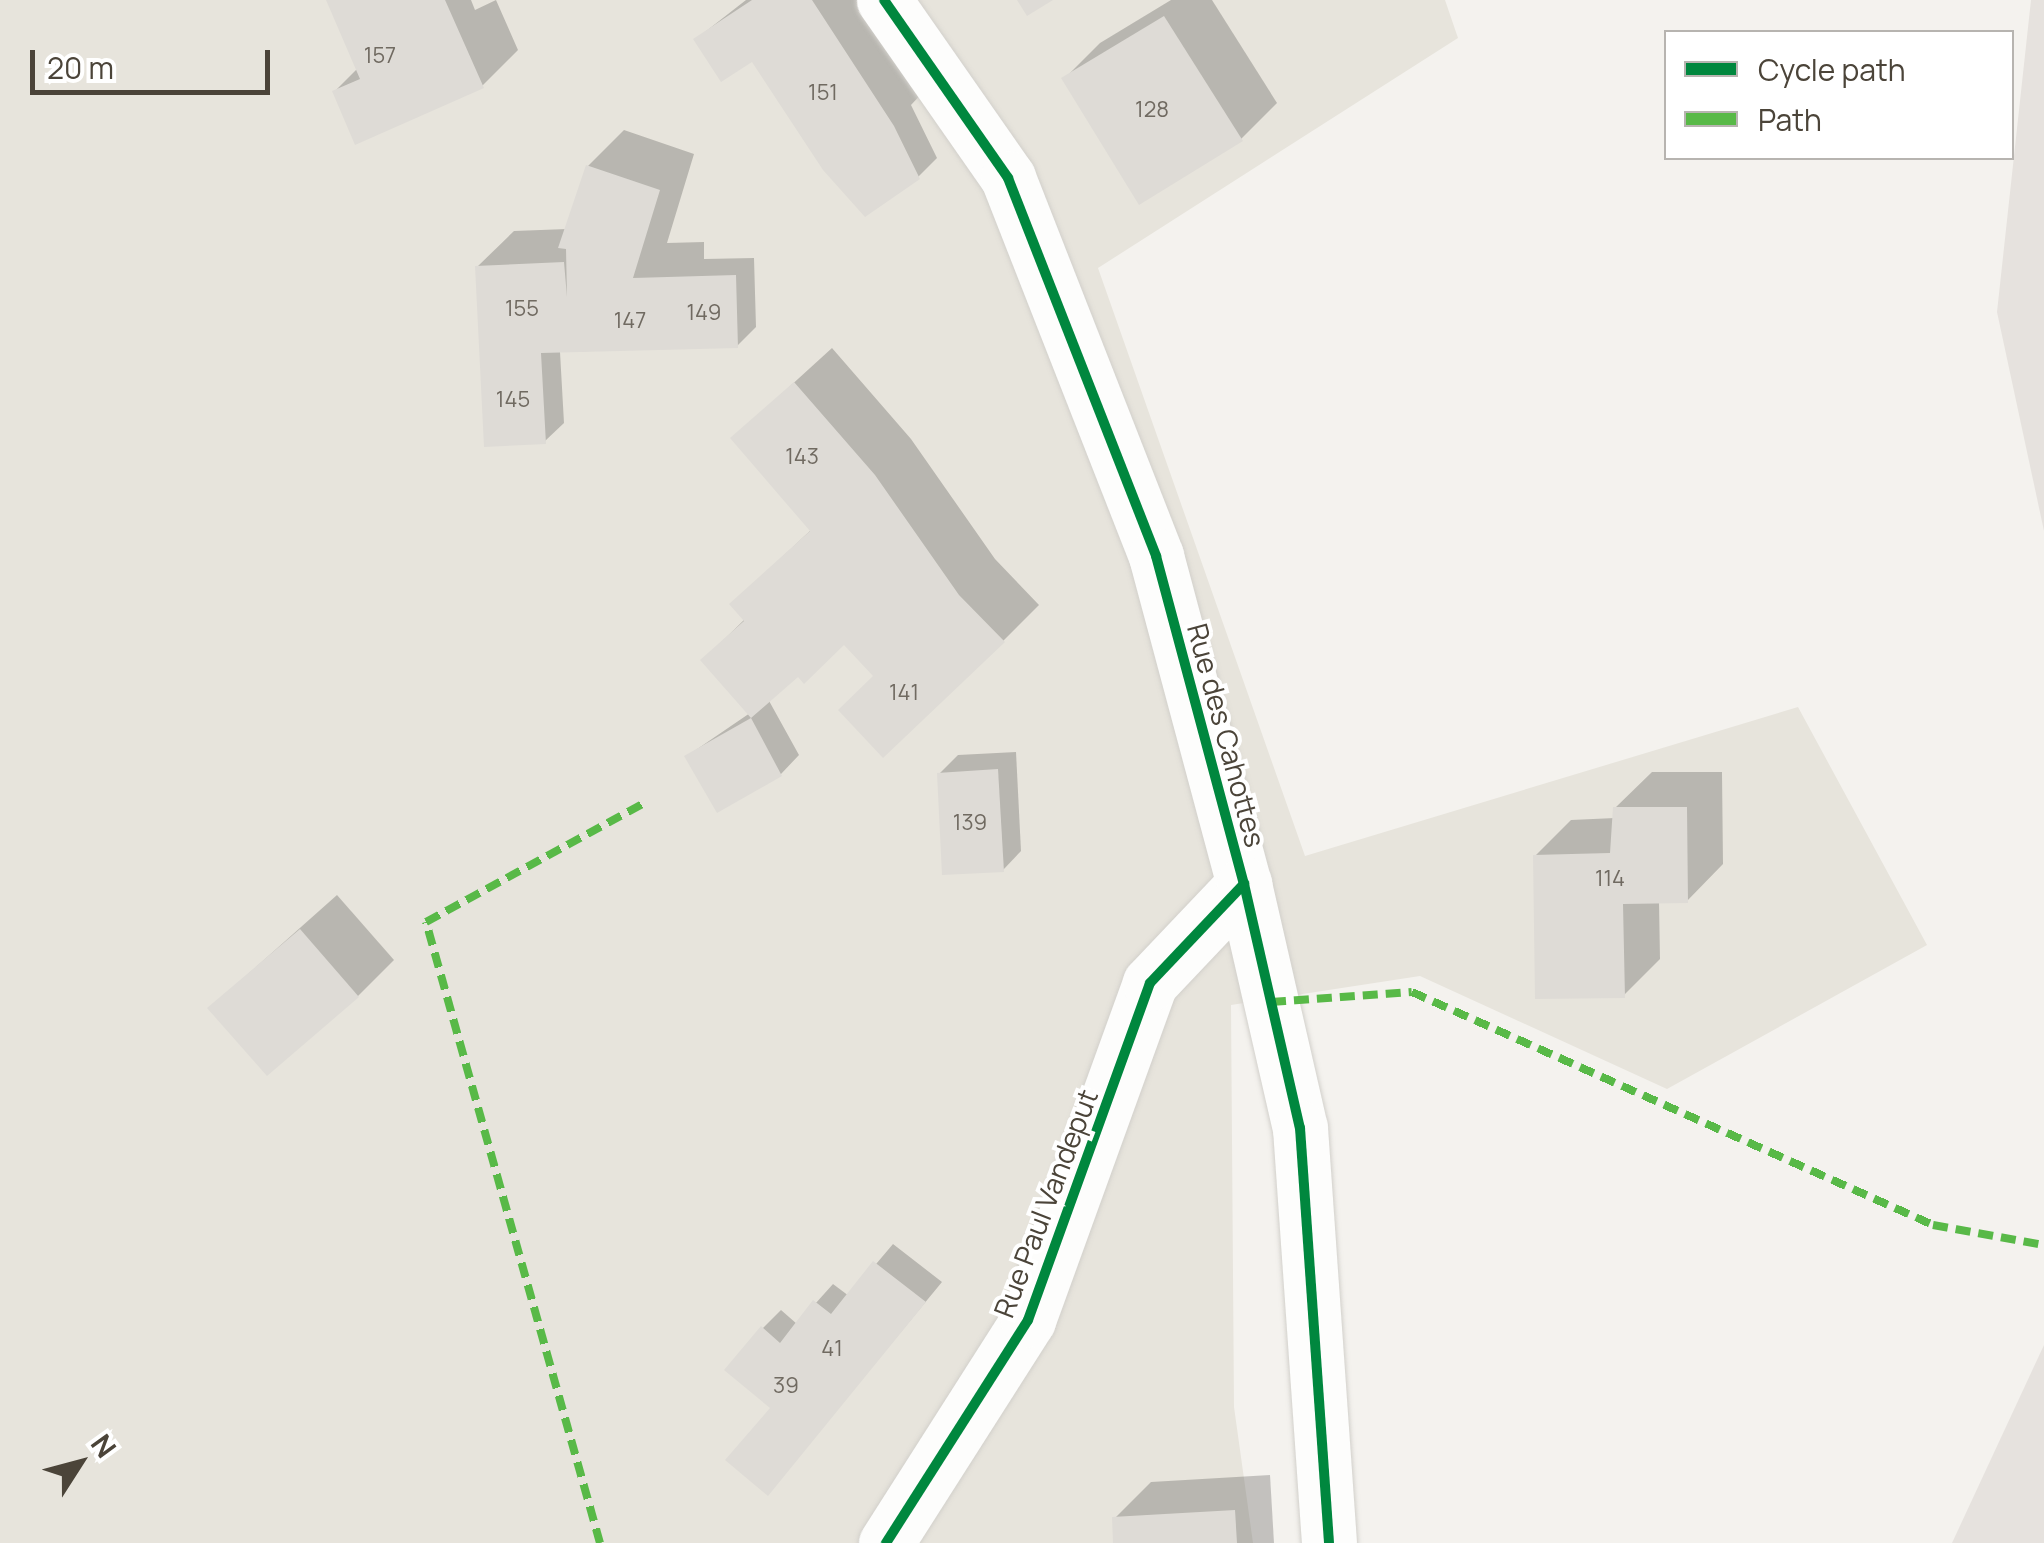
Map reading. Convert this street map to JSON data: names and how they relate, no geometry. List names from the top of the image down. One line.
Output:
{"streets":{"street":["Rue des Cahottes","Rue Paul Vandeput"]},"crossings":[["Rue des Cahottes","Rue Paul Vandeput"]],"house_numbers":["157","151","128","155","149","147","145","143","141","139","114","41","39"],"legend":["Cycle path","Path"],"scale_bar":"20 m","north":"top right"}
